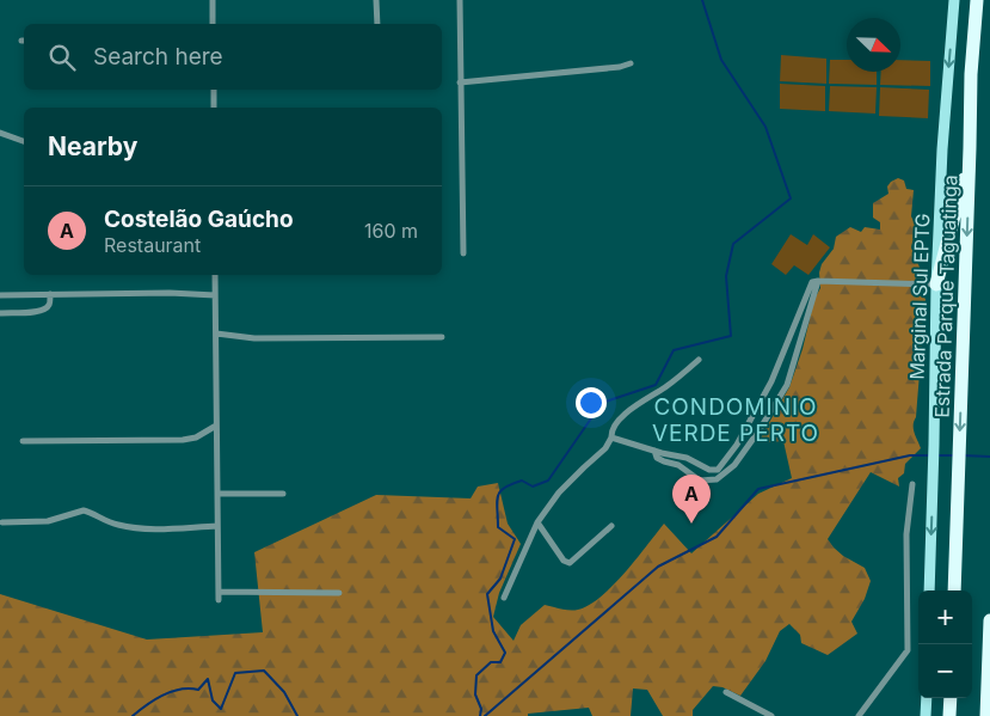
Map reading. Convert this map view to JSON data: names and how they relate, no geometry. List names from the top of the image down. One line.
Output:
{"streets":{"highway":["Estrada Parque Taguatinga"],"main road":["Marginal Sul EPTG"]},"one_way":["Marginal Sul EPTG"],"districts":["CONDOMINIO VERDE PERTO"],"north":"bottom right","page":{"search":"Search here","heading":"Nearby","list":[{"mark":"A","name":"Costelão Gaúcho","note":"Restaurant","value":"160 m"}],"pins":"A","map_buttons":["+","−"]}}
